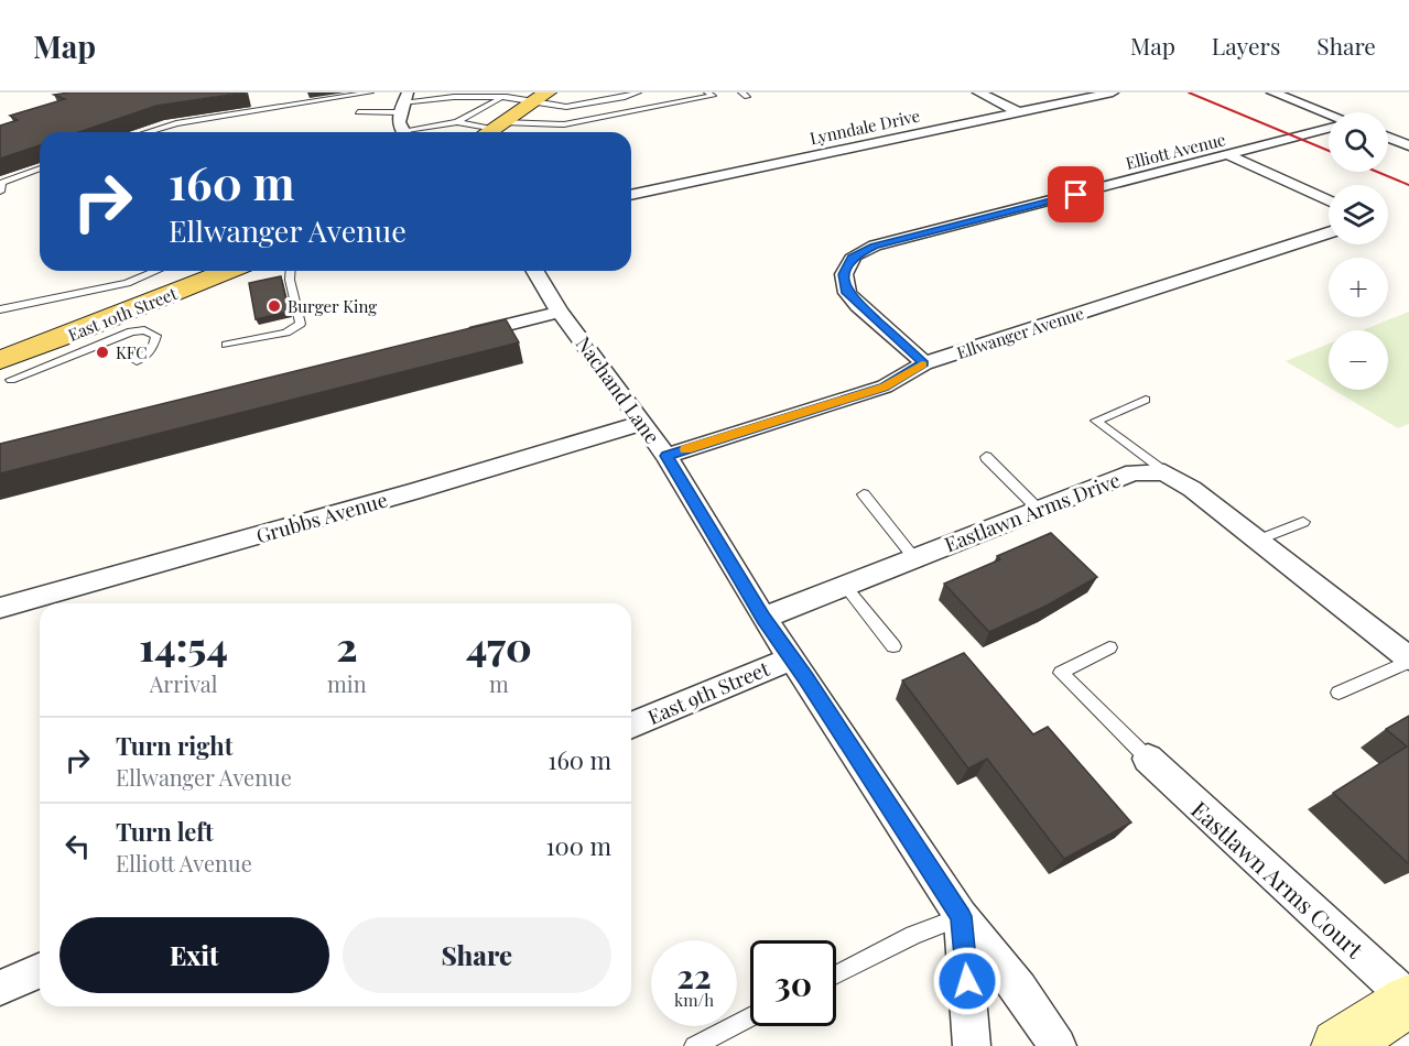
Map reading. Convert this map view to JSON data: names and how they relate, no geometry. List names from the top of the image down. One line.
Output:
{"streets":{"main road":["East 10th Street"],"street":["Lynndale Drive","Elliott Avenue","Ellwanger Avenue","Nachand Lane","Eastlawn Arms Drive","Grubbs Avenue","East 9th Street","Eastlawn Arms Court"]},"crossings":[["Elliott Avenue","Ellwanger Avenue"],["Ellwanger Avenue","Nachand Lane"],["Nachand Lane","Eastlawn Arms Drive"],["Nachand Lane","Grubbs Avenue"],["Nachand Lane","East 9th Street"]],"places":["Burger King","KFC"],"page":{"header":"Map","nav":["Map","Layers","Share"],"map_buttons":["+","−"],"turn":["160 m","Ellwanger Avenue"],"eta":["14:54","Arrival","2","min","470","m"],"list":[{"name":"Turn right","note":"Ellwanger Avenue","value":"160 m"},{"name":"Turn left","note":"Elliott Avenue","value":"100 m"}],"buttons":["Exit","Share"],"speed":"22 km/h","limit":"30"}}
